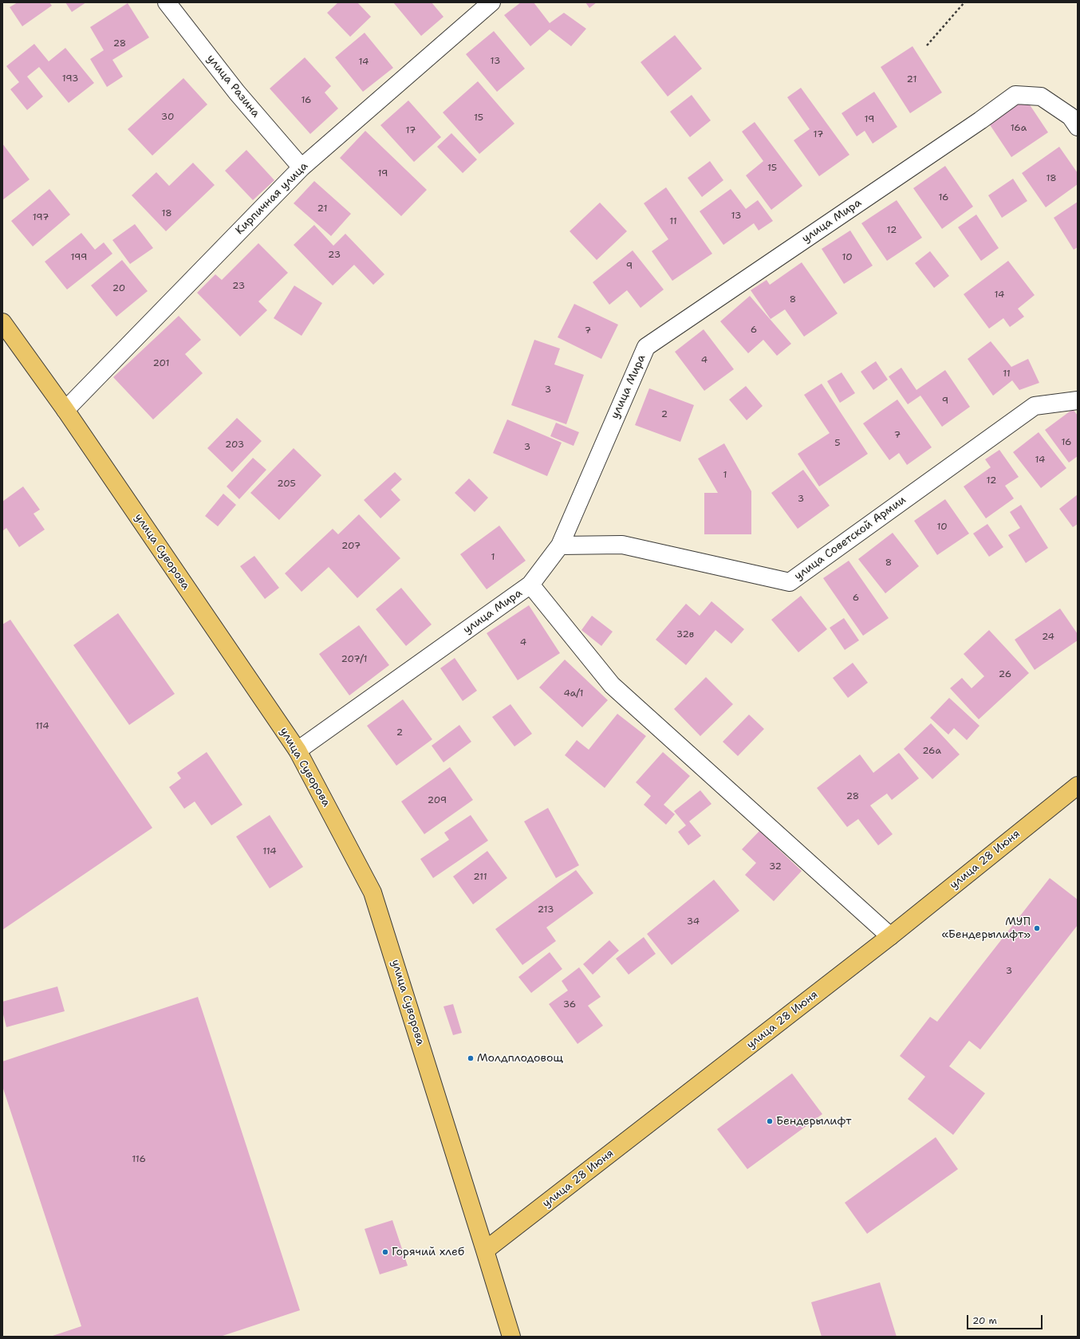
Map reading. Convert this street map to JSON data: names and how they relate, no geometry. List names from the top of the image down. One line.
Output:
{"streets":{"main road":["улица Суворова","улица 28 Июня"],"street":["улица Разина","Кирпичная улица","улица Мира","улица Советской Армии"]},"crossings":[["улица Разина","Кирпичная улица"],["Кирпичная улица","улица Суворова"],["улица Мира","улица Советской Армии"],["улица Мира","улица Суворова"],["улица Суворова","улица 28 Июня"]],"places":["МУП «Бендерылифт»","Молдплодовощ","Бендерылифт","Горячий хлеб"],"house_numbers":["28","13","14","193","21","16","30","15","19","16а","17","17","15","19","18","16","21","18","13","197","11","12","23","199","10","9","23","20","14","8","6","7","4","201","11","3","9","2","7","16","5","203","3","14","1","12","205","3","10","207","1","8","6","32в","24","4","207/1","26","4а/1","114","2","26а","28","209","114","32","211","213","34","3","36","116"],"scale_bar":"20 m"}
